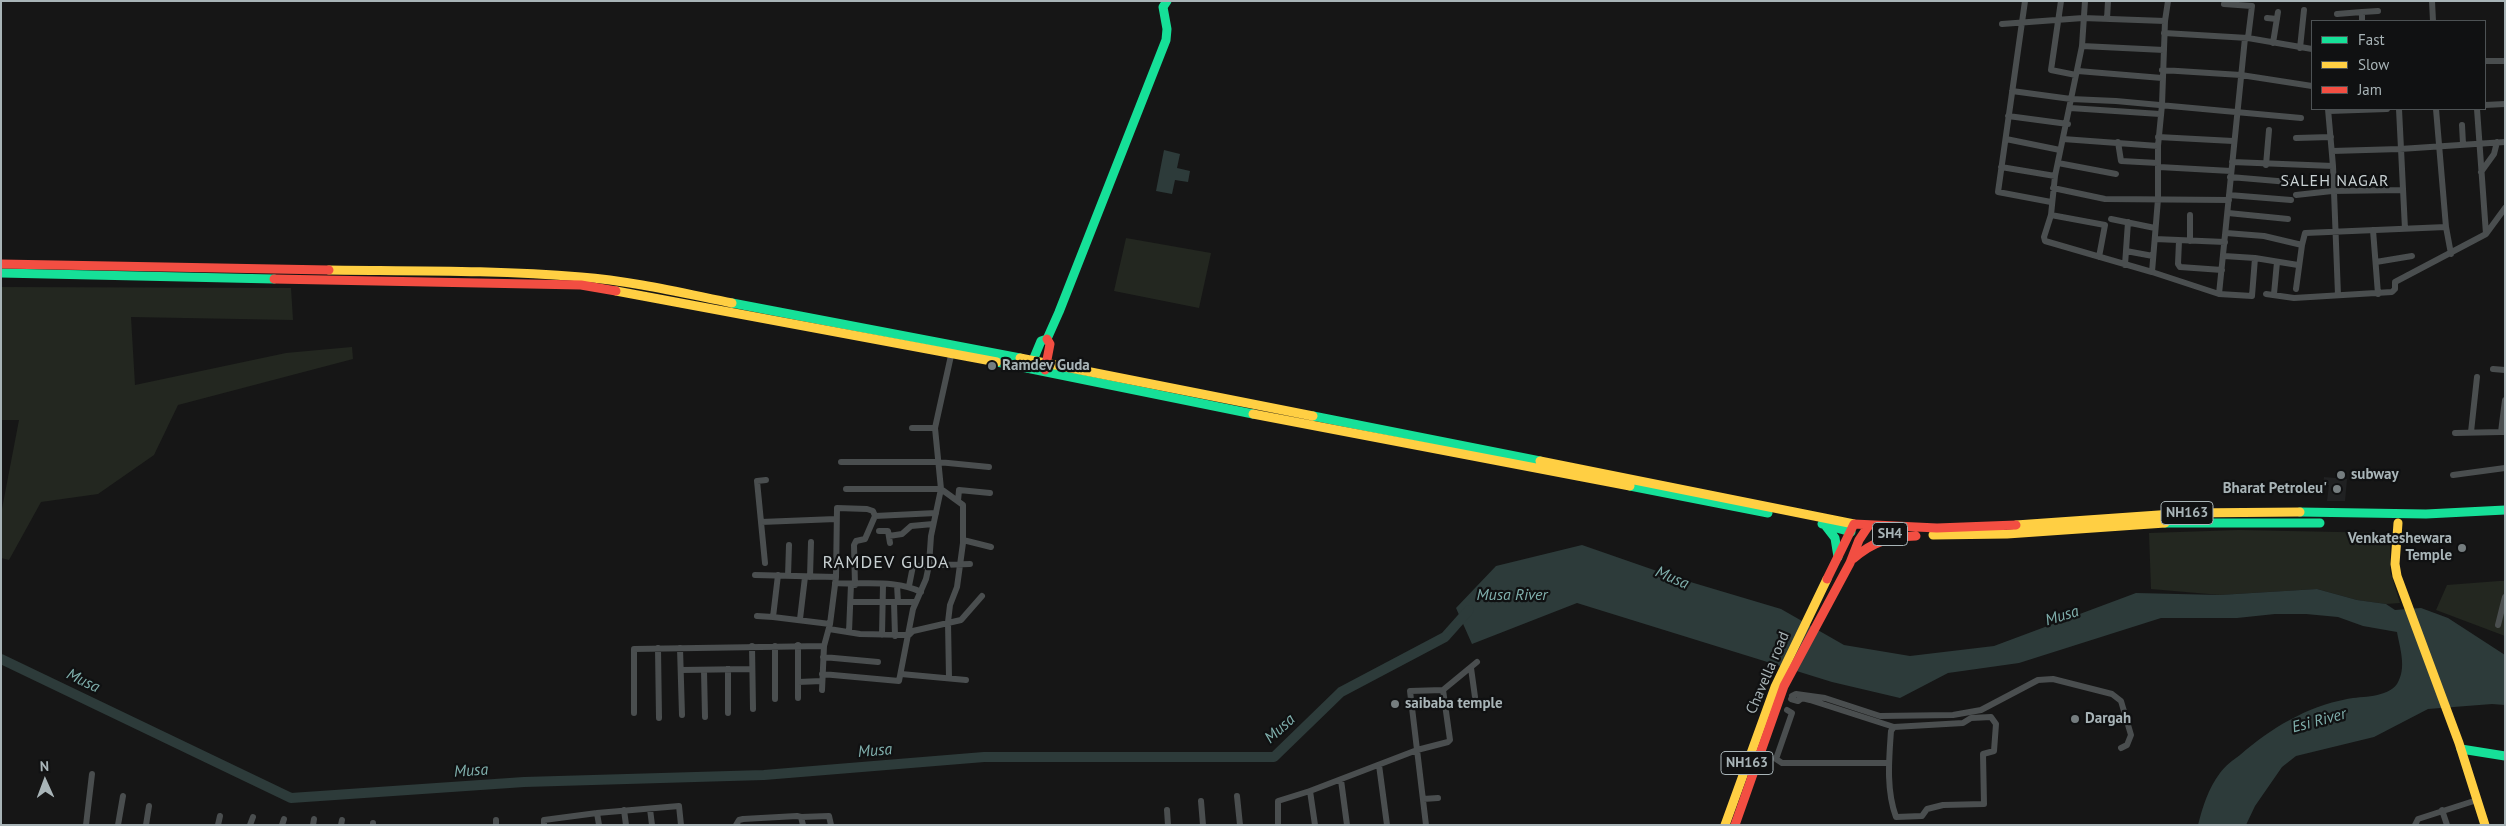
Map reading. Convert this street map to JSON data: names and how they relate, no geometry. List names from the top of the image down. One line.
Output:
{"streets":{"main road":["NH163","SH4","Chavella road"]},"crossings":[["NH163","SH4"],["NH163","Chavella road"],["SH4","Chavella road"]],"districts":["SALEH NAGAR","RAMDEV GUDA"],"water":["Musa","Musa River","Esi River"],"places":["Ramdev Guda","subway","Bharat Petroleu'","Venkateshewara Temple","saibaba temple","Dargah"],"legend":["Fast","Slow","Jam"],"north":"top"}
